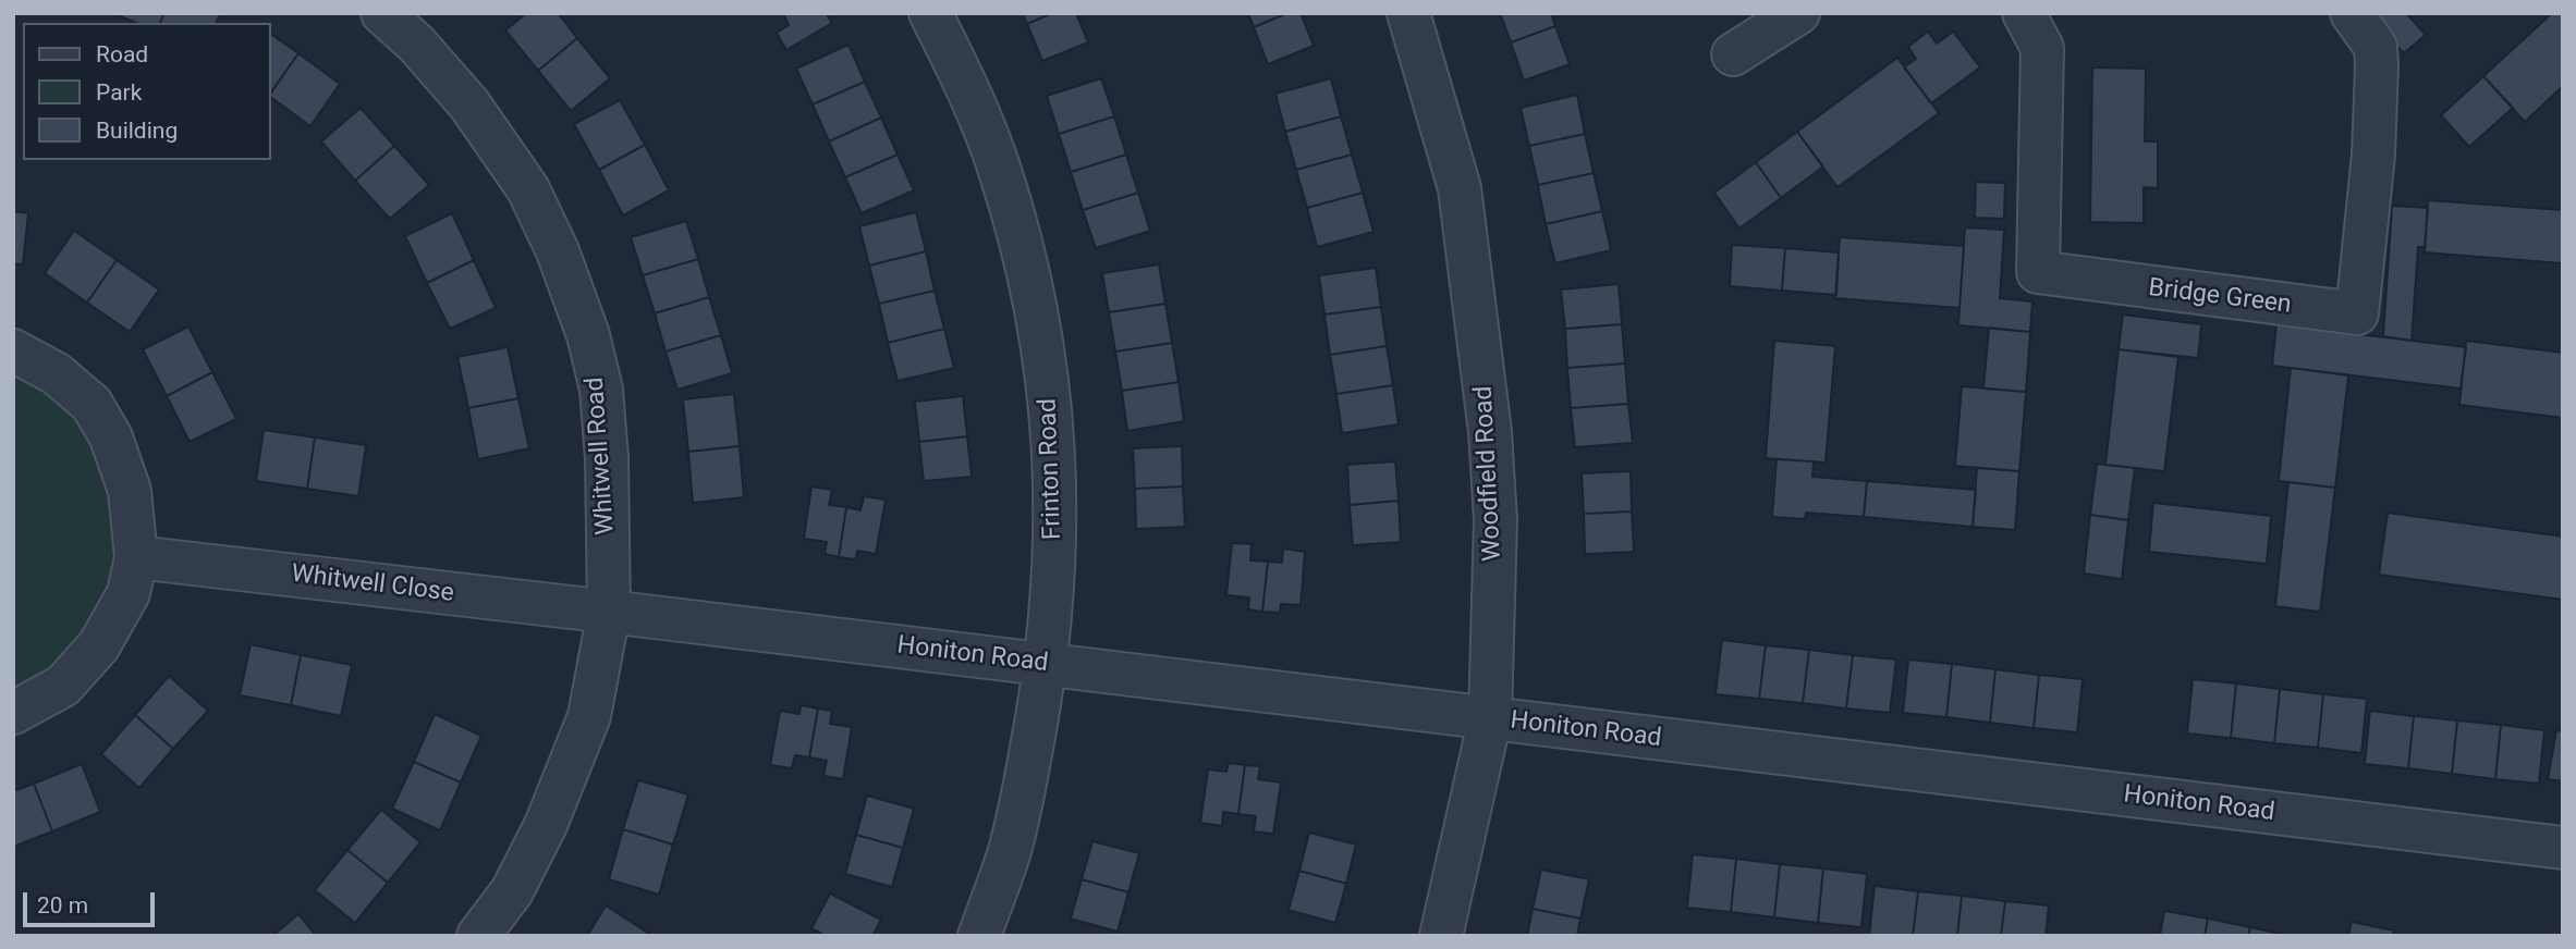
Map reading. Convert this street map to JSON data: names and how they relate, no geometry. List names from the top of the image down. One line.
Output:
{"streets":{"street":["Bridge Green","Whitwell Road","Frinton Road","Woodfield Road","Whitwell Close","Honiton Road"]},"crossings":[["Whitwell Road","Whitwell Close"],["Whitwell Road","Honiton Road"],["Frinton Road","Honiton Road"],["Woodfield Road","Honiton Road"],["Whitwell Close","Honiton Road"]],"legend":["Road","Park","Building"],"scale_bar":"20 m"}
